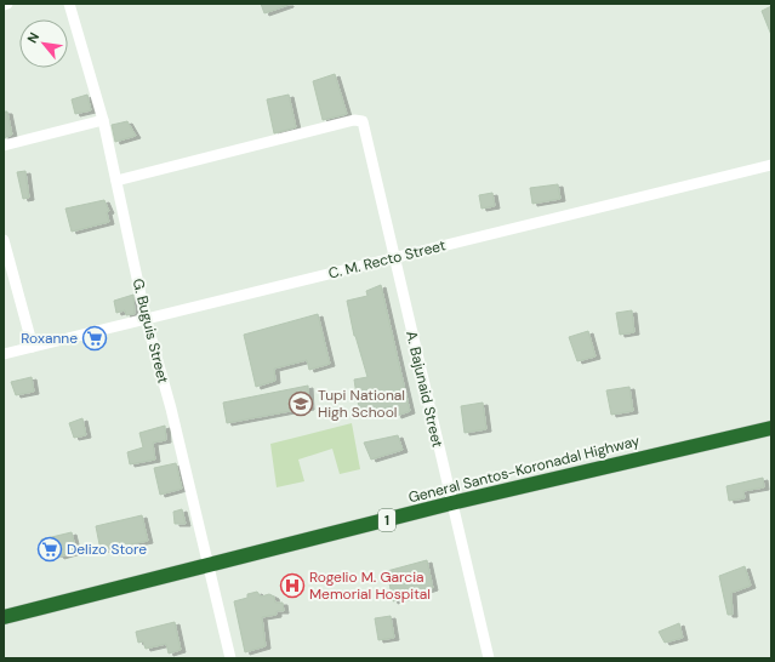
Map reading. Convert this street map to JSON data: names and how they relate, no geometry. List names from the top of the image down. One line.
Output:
{"streets":{"highway":["General Santos-Koronadal Highway","1"],"street":["C. M. Recto Street","G. Buguis Street","A. Bajunaid Street"]},"crossings":[["C. M. Recto Street","G. Buguis Street"],["C. M. Recto Street","A. Bajunaid Street"],["G. Buguis Street","A. Bajunaid Street"],["G. Buguis Street","General Santos-Koronadal Highway"],["A. Bajunaid Street","General Santos-Koronadal Highway"]],"places":{"supermarket":["Roxanne","Delizo Store"],"school or university":["Tupi National High School"],"hospital":["Rogelio M. Garcia Memorial Hospital"]},"north":"top left"}
